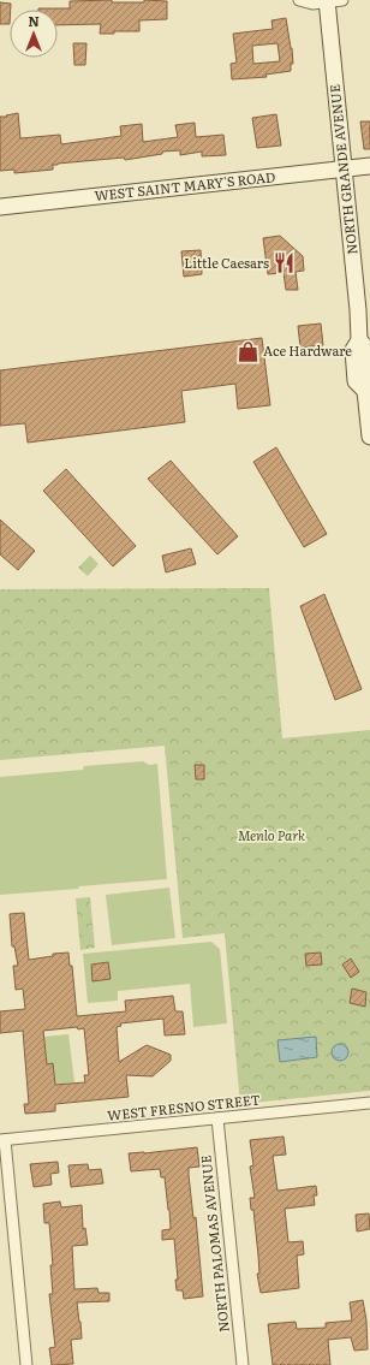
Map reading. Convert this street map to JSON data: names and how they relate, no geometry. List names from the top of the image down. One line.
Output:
{"streets":{"main road":["NORTH GRANDE AVENUE","WEST SAINT MARY'S ROAD"],"street":["WEST FRESNO STREET","NORTH PALOMAS AVENUE"]},"crossings":[["NORTH GRANDE AVENUE","WEST SAINT MARY'S ROAD"],["WEST FRESNO STREET","NORTH PALOMAS AVENUE"]],"parks":["Menlo Park"],"places":{"restaurant":["Little Caesars"],"shop":["Ace Hardware"]},"north":"top"}
